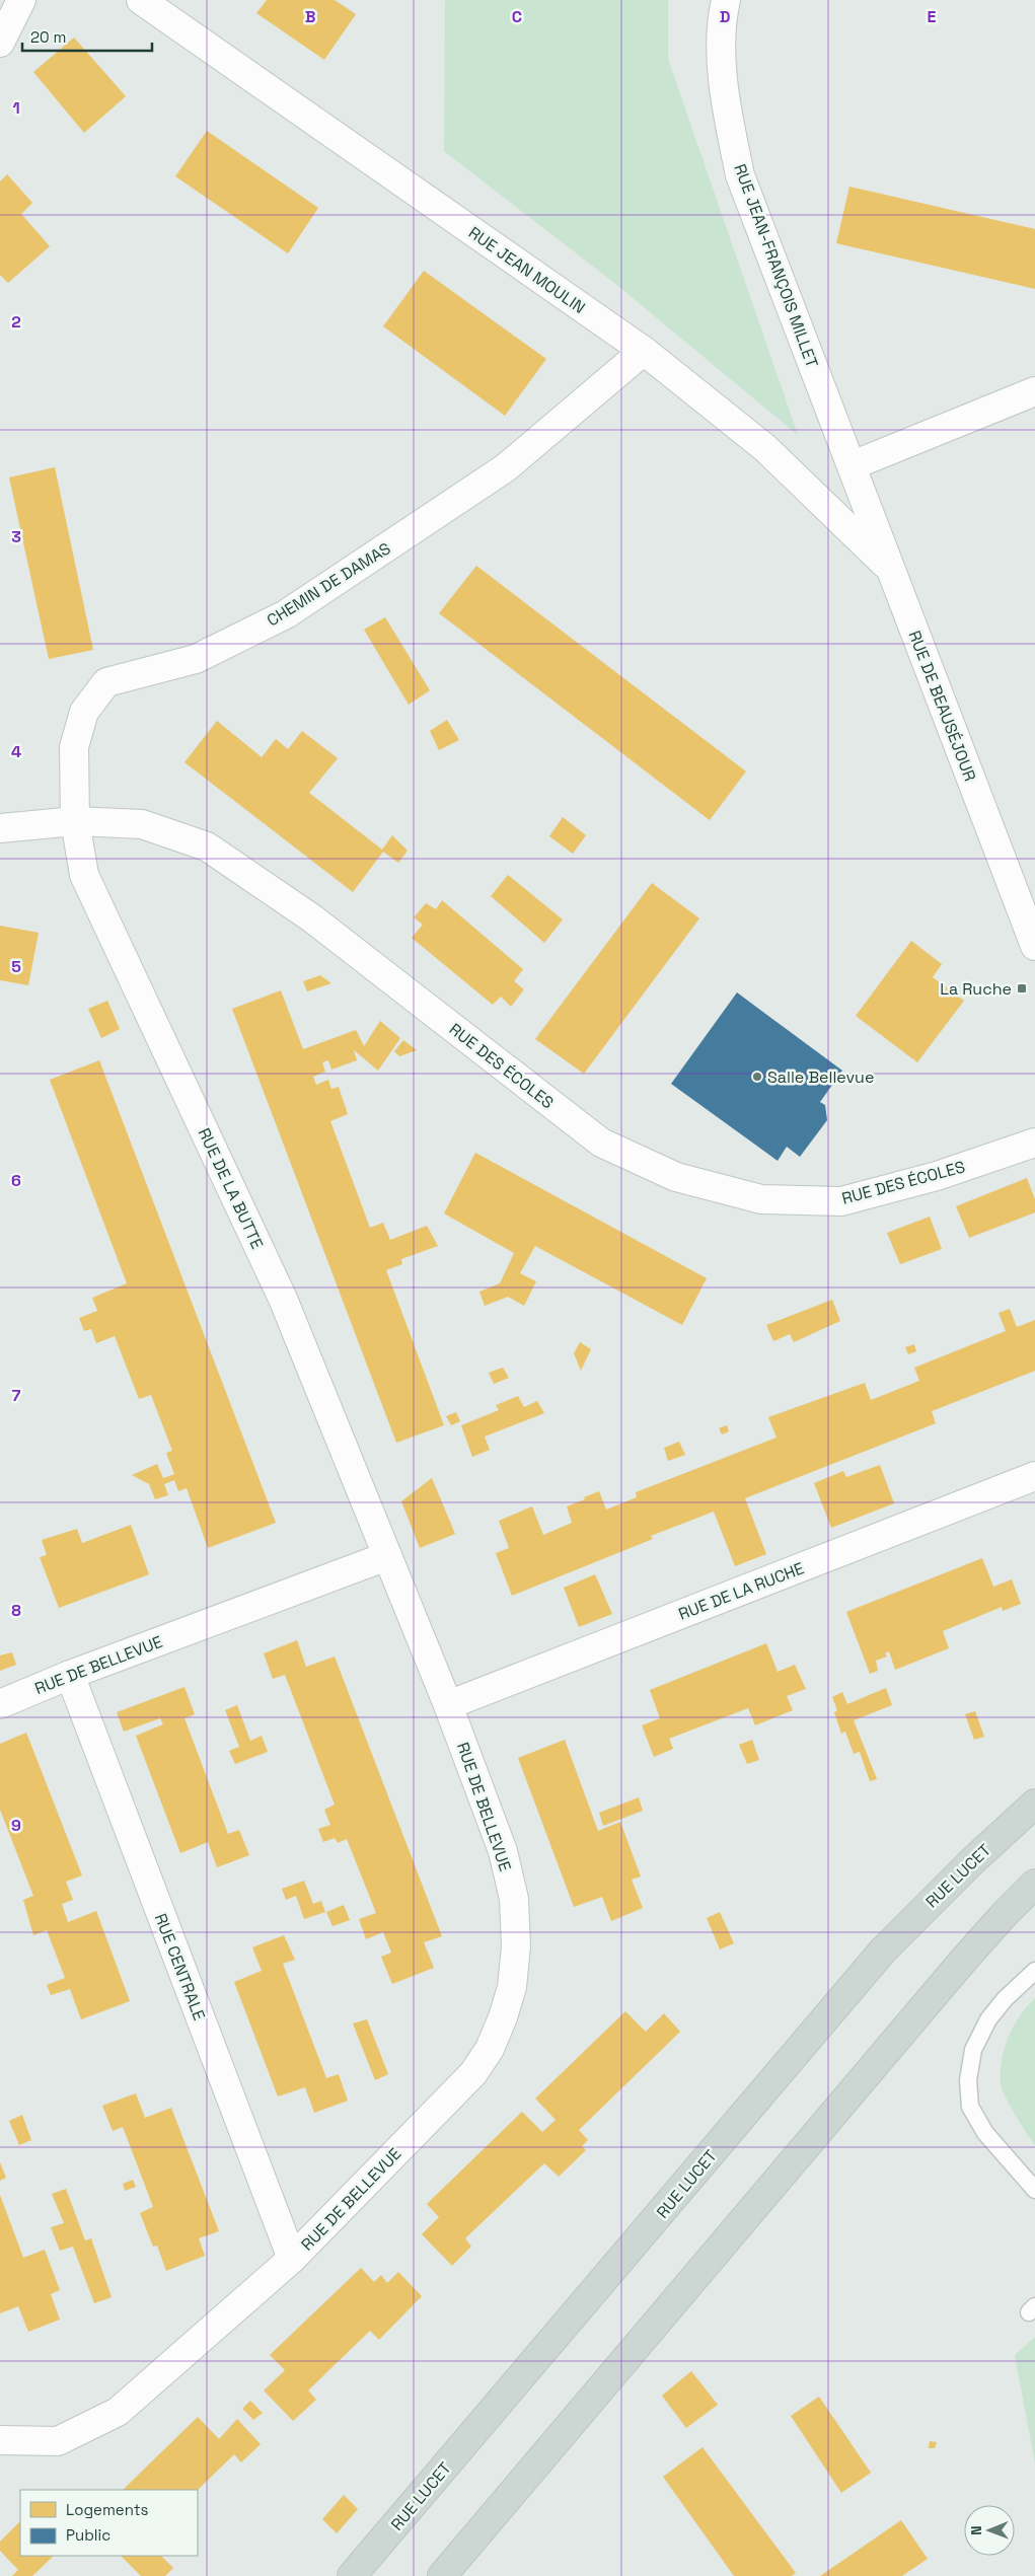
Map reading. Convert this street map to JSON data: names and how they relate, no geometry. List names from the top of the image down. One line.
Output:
{"streets":{"main road":["RUE LUCET"],"street":["RUE JEAN-FRANÇOIS MILLET","RUE JEAN MOULIN","CHEMIN DE DAMAS","RUE DE BEAUSÉJOUR","RUE DES ÉCOLES","RUE DE LA BUTTE","RUE DE LA RUCHE","RUE DE BELLEVUE","RUE CENTRALE"]},"crossings":[["RUE JEAN-FRANÇOIS MILLET","RUE DE BEAUSÉJOUR"],["RUE JEAN MOULIN","CHEMIN DE DAMAS"],["RUE JEAN MOULIN","RUE DE BEAUSÉJOUR"],["CHEMIN DE DAMAS","RUE DES ÉCOLES"],["CHEMIN DE DAMAS","RUE DE LA BUTTE"],["RUE DES ÉCOLES","RUE DE LA BUTTE"],["RUE DE LA BUTTE","RUE DE BELLEVUE"],["RUE DE LA RUCHE","RUE DE BELLEVUE"],["RUE DE BELLEVUE","RUE CENTRALE"]],"places":{"transit":["La Ruche"],"other":["Salle Bellevue"]},"legend":["Logements","Public"],"scale_bar":"20 m","north":"left","grid":{"columns":["B","C","D","E"],"rows":["1","2","3","4","5","6","7","8","9"]}}
